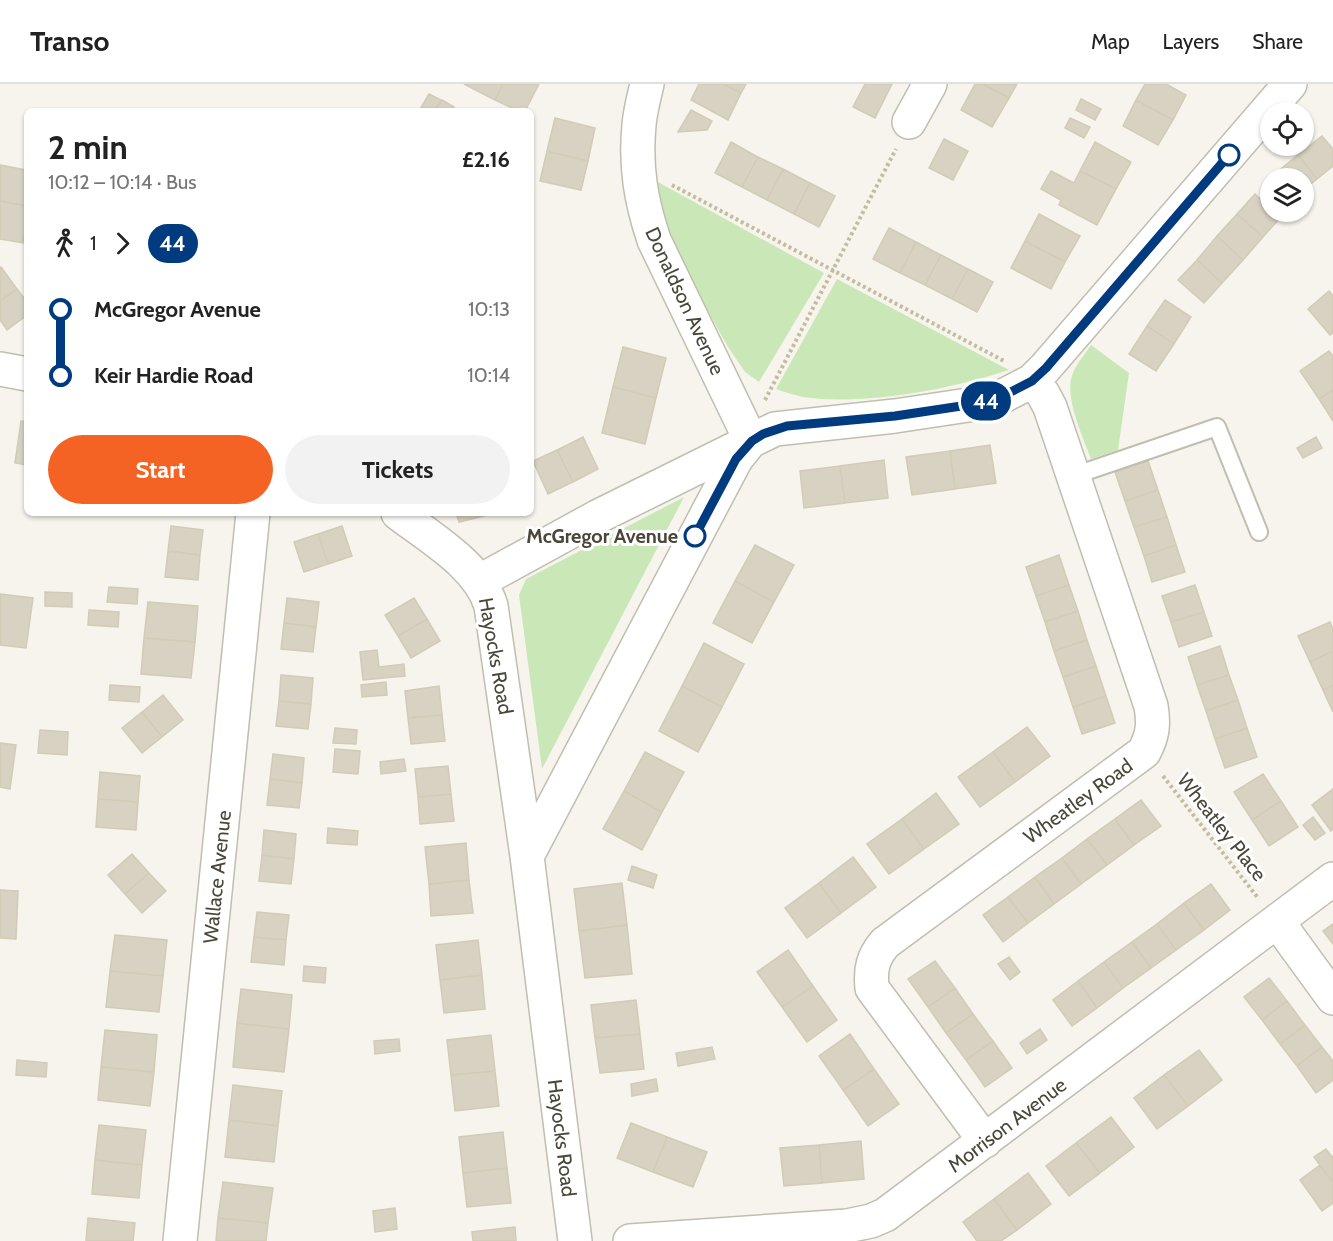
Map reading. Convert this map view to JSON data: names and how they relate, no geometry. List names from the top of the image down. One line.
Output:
{"streets":{"street":["Donaldson Avenue","Hayocks Road","Wheatley Road","Wallace Avenue","Morrison Avenue"],"path":["Wheatley Place"]},"crossings":[["Donaldson Avenue","Hayocks Road"],["Hayocks Road","Wheatley Road"],["Wheatley Road","Wheatley Place"],["Wheatley Road","Morrison Avenue"],["Wheatley Place","Morrison Avenue"]],"places":["McGregor Avenue"],"lines":["bus line 44"],"page":{"header":"Transo","nav":["Map","Layers","Share"],"on_map":"44","heading":["2 min","10:12 – 10:14 · Bus","£2.16"],"legs":["1","44"],"list":[{"name":"McGregor Avenue","value":"10:13"},{"name":"Keir Hardie Road","value":"10:14"}],"buttons":["Start","Tickets"]}}
